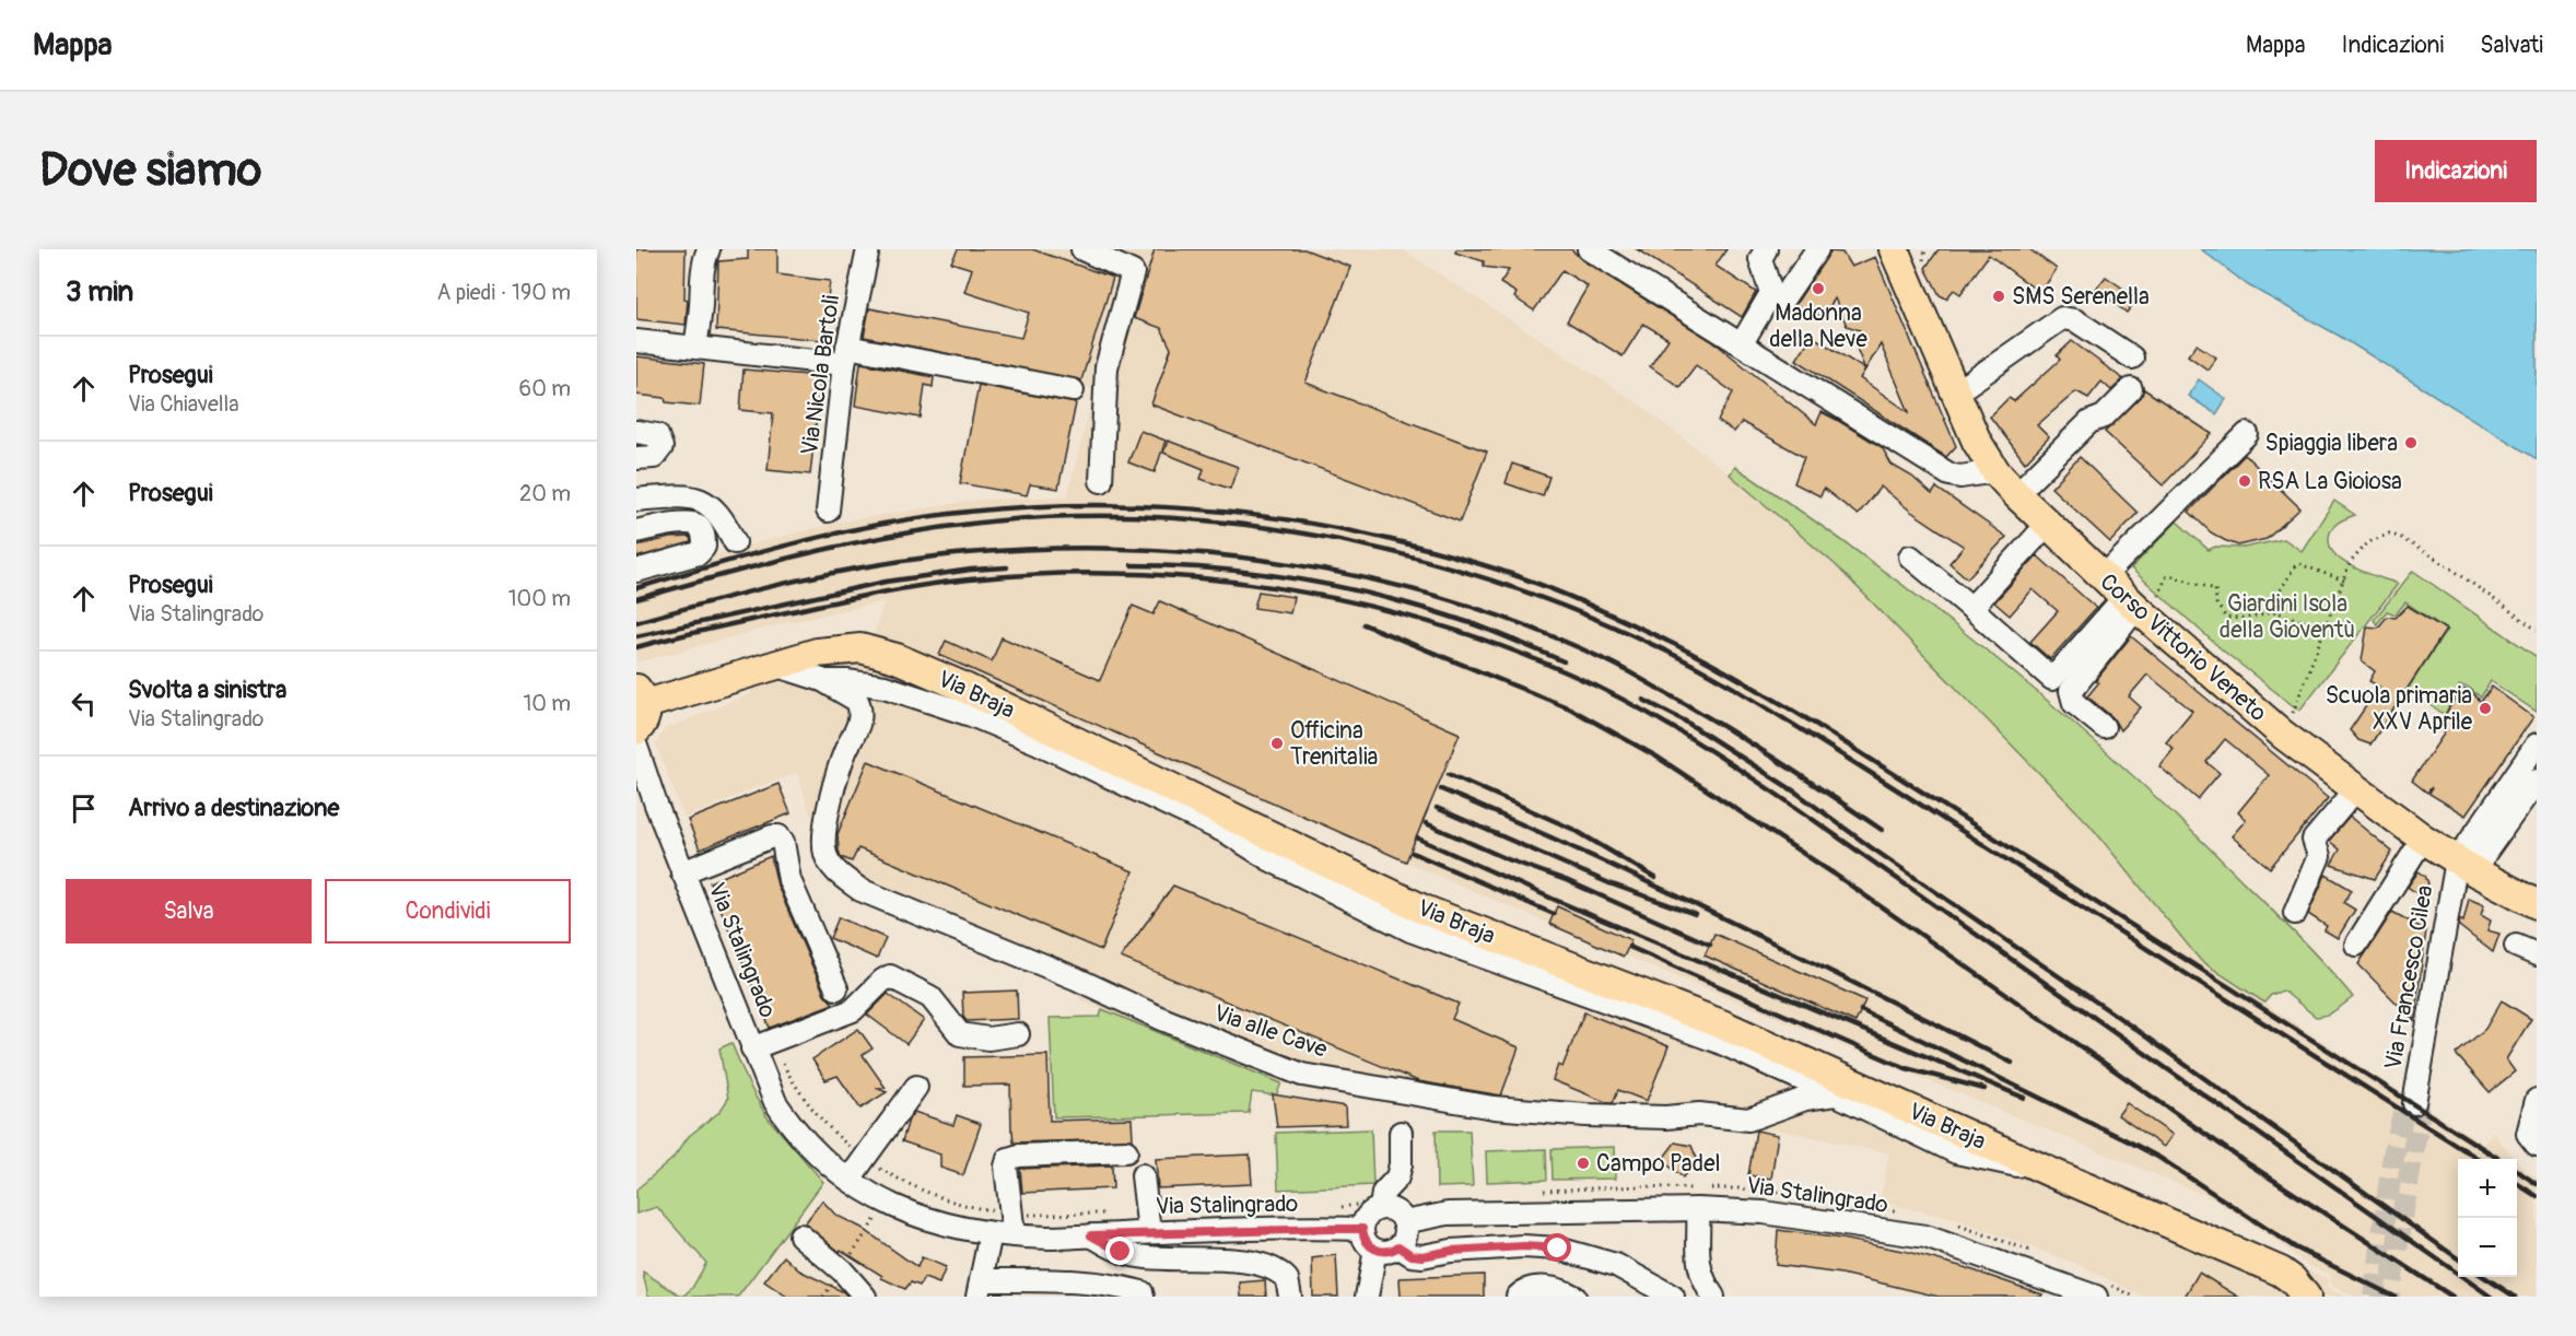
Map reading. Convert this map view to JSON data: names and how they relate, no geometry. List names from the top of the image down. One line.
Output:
{"streets":{"main road":["Corso Vittorio Veneto","Via Braja"],"street":["Via Nicola Bartoli","Via Stalingrado","Via Francesco Cilea","Via alle Cave"]},"crossings":[["Corso Vittorio Veneto","Via Francesco Cilea"],["Via Braja","Via alle Cave"]],"parks":["Giardini Isola della Gioventù"],"places":["Madonna della Neve","SMS Serenella","Spiaggia libera","RSA La Gioiosa","Scuola primaria XXV Aprile","Officina Trenitalia","Campo Padel"],"page":{"header":"Mappa","nav":["Mappa","Indicazioni","Salvati"],"buttons":["Indicazioni",["Salva","Condividi"]],"title":"Dove siamo","heading":["3 min","A piedi · 190 m"],"list":[["Prosegui","Via Chiavella","60 m"],["Prosegui","20 m"],["Prosegui","Via Stalingrado","100 m"],["Svolta a sinistra","Via Stalingrado","10 m"],"Arrivo a destinazione"],"map_buttons":["+","−"]}}
